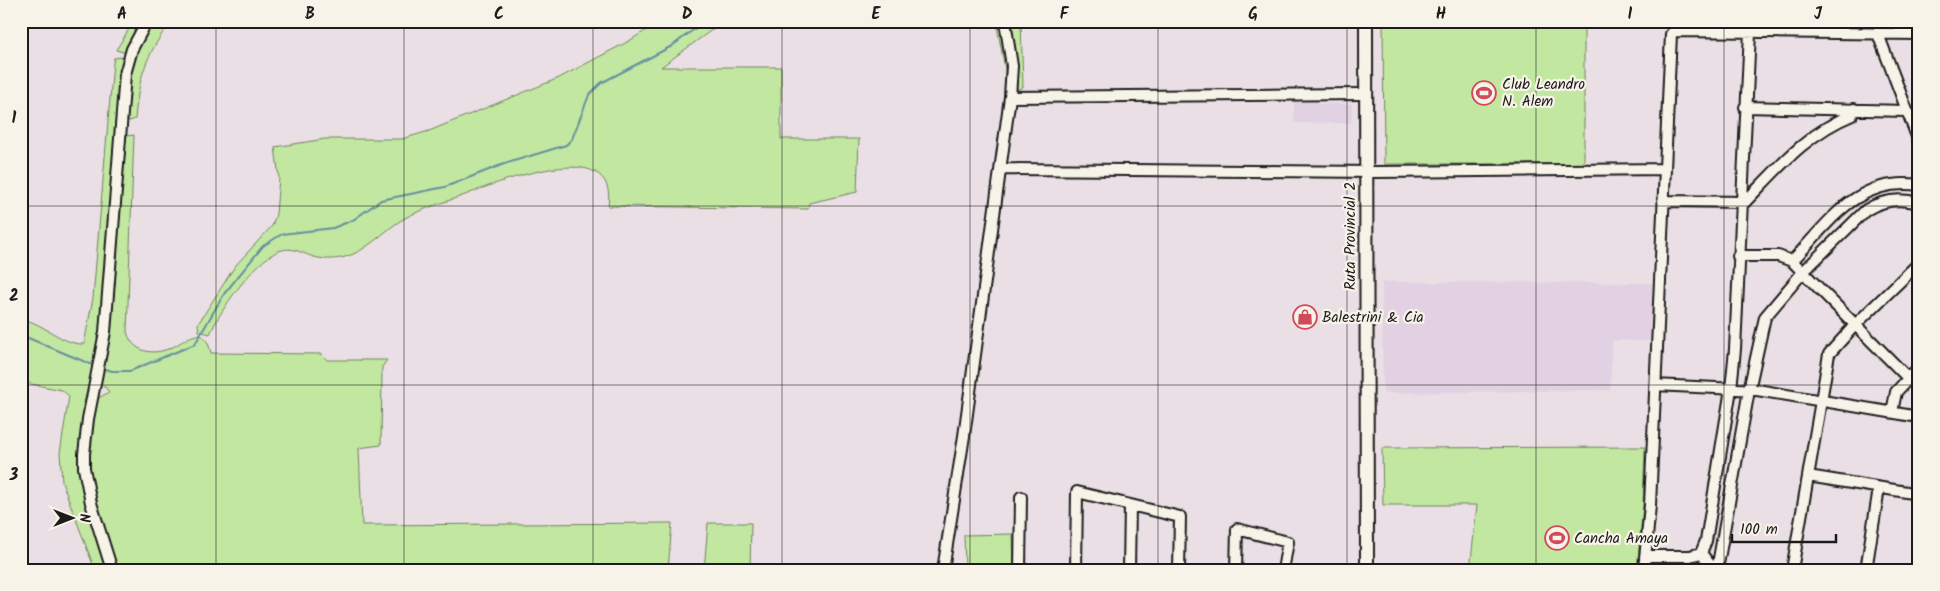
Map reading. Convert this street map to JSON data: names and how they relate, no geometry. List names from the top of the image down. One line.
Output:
{"streets":{"main road":["Ruta Provincial 2"]},"places":{"sports":["Club Leandro N. Alem","Cancha Amaya"],"shop":["Balestrini & Cia"]},"scale_bar":"100 m","north":"right","grid":{"columns":["A","B","C","D","E","F","G","H","I","J"],"rows":["1","2","3"]}}
